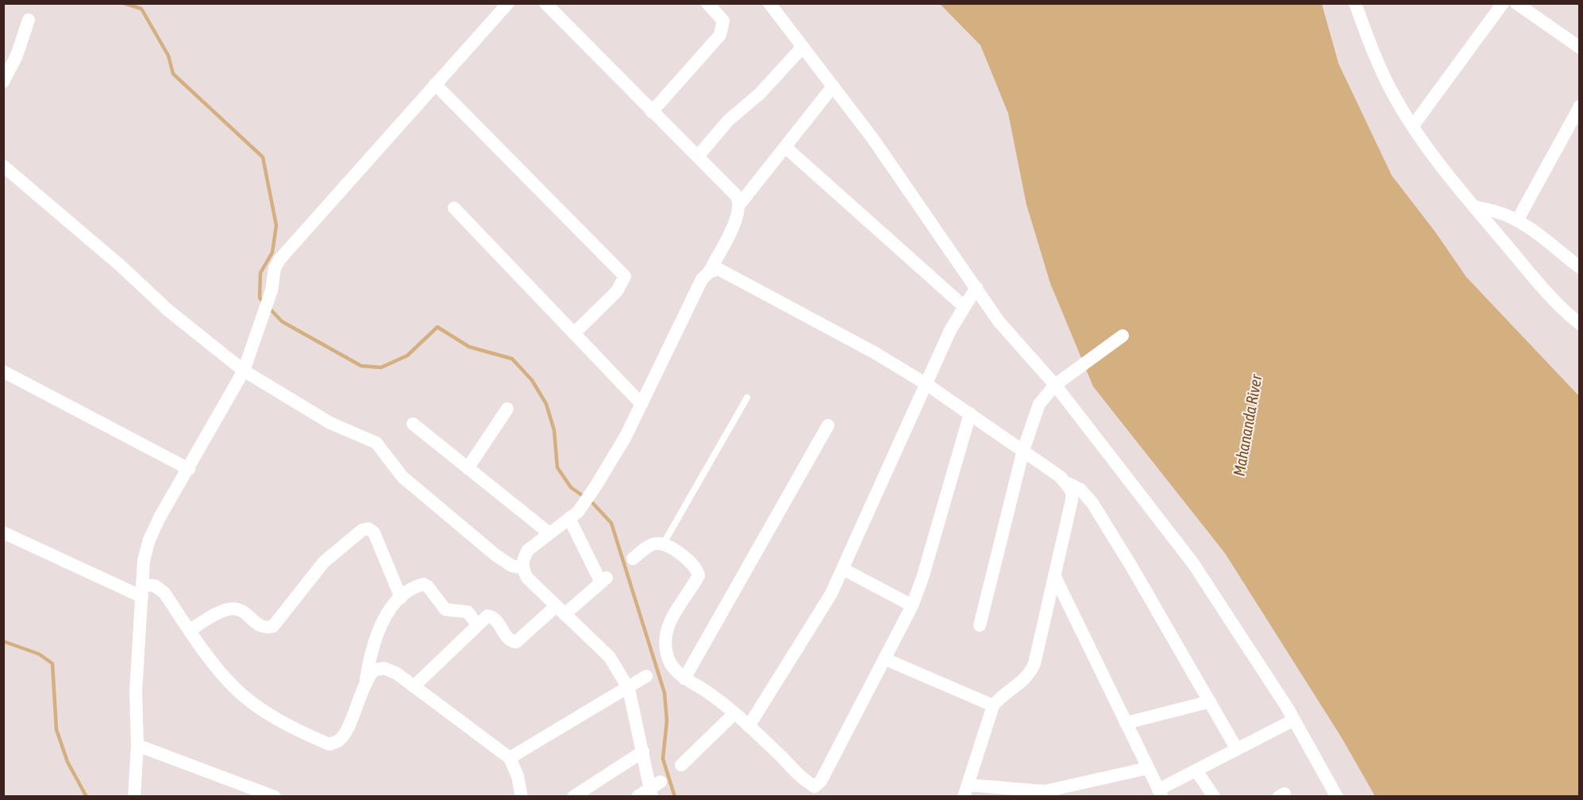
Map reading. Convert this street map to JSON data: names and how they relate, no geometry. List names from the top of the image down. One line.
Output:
{"water":["Mahananda River"]}
